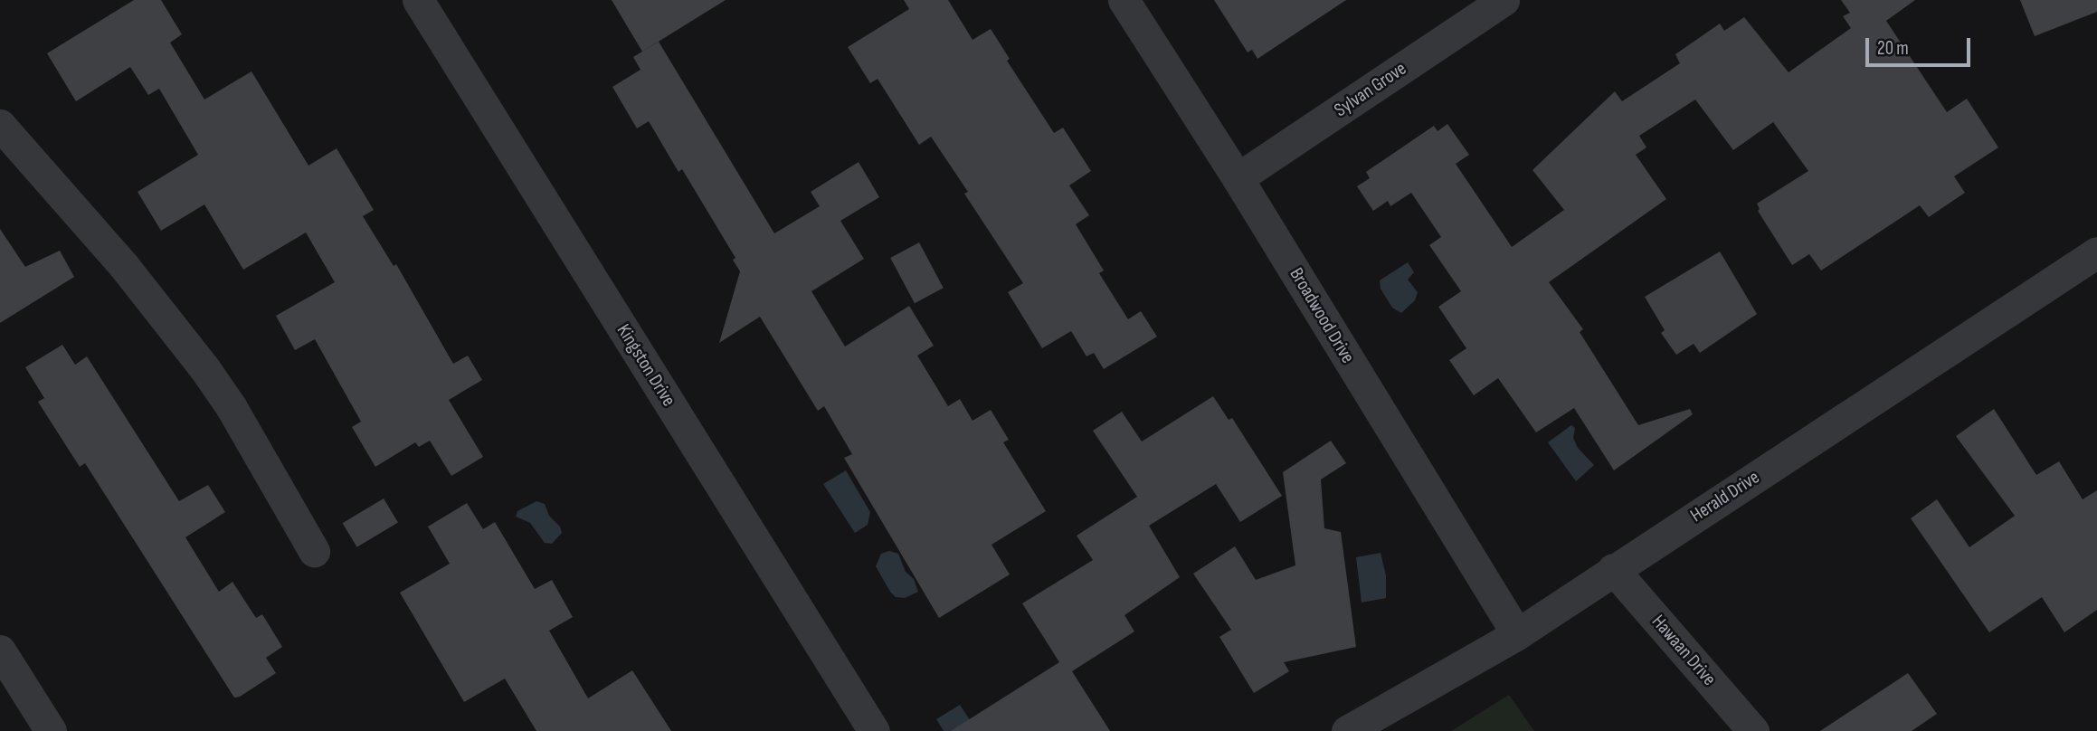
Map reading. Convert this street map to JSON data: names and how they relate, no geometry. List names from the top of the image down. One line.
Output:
{"streets":{"street":["Sylvan Grove","Broadwood Drive","Kingston Drive","Herald Drive","Hawaan Drive"]},"crossings":[["Sylvan Grove","Broadwood Drive"],["Broadwood Drive","Herald Drive"],["Herald Drive","Hawaan Drive"]],"scale_bar":"20 m"}
